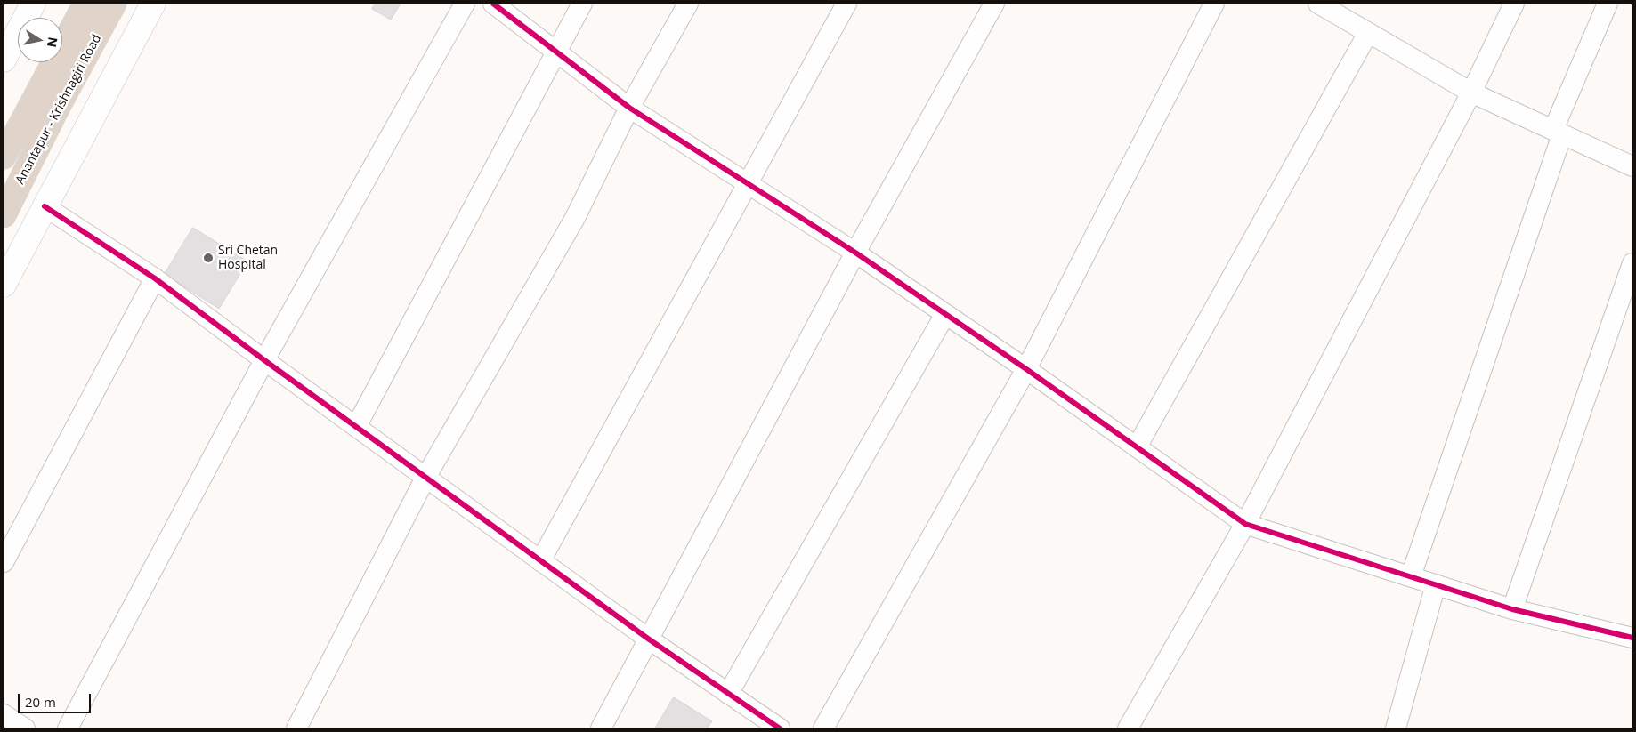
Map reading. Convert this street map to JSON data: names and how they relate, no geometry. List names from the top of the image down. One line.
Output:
{"streets":{"highway":["Anantapur - Krishnagiri Road"]},"places":["Sri Chetan Hospital"],"scale_bar":"20 m","north":"right"}
